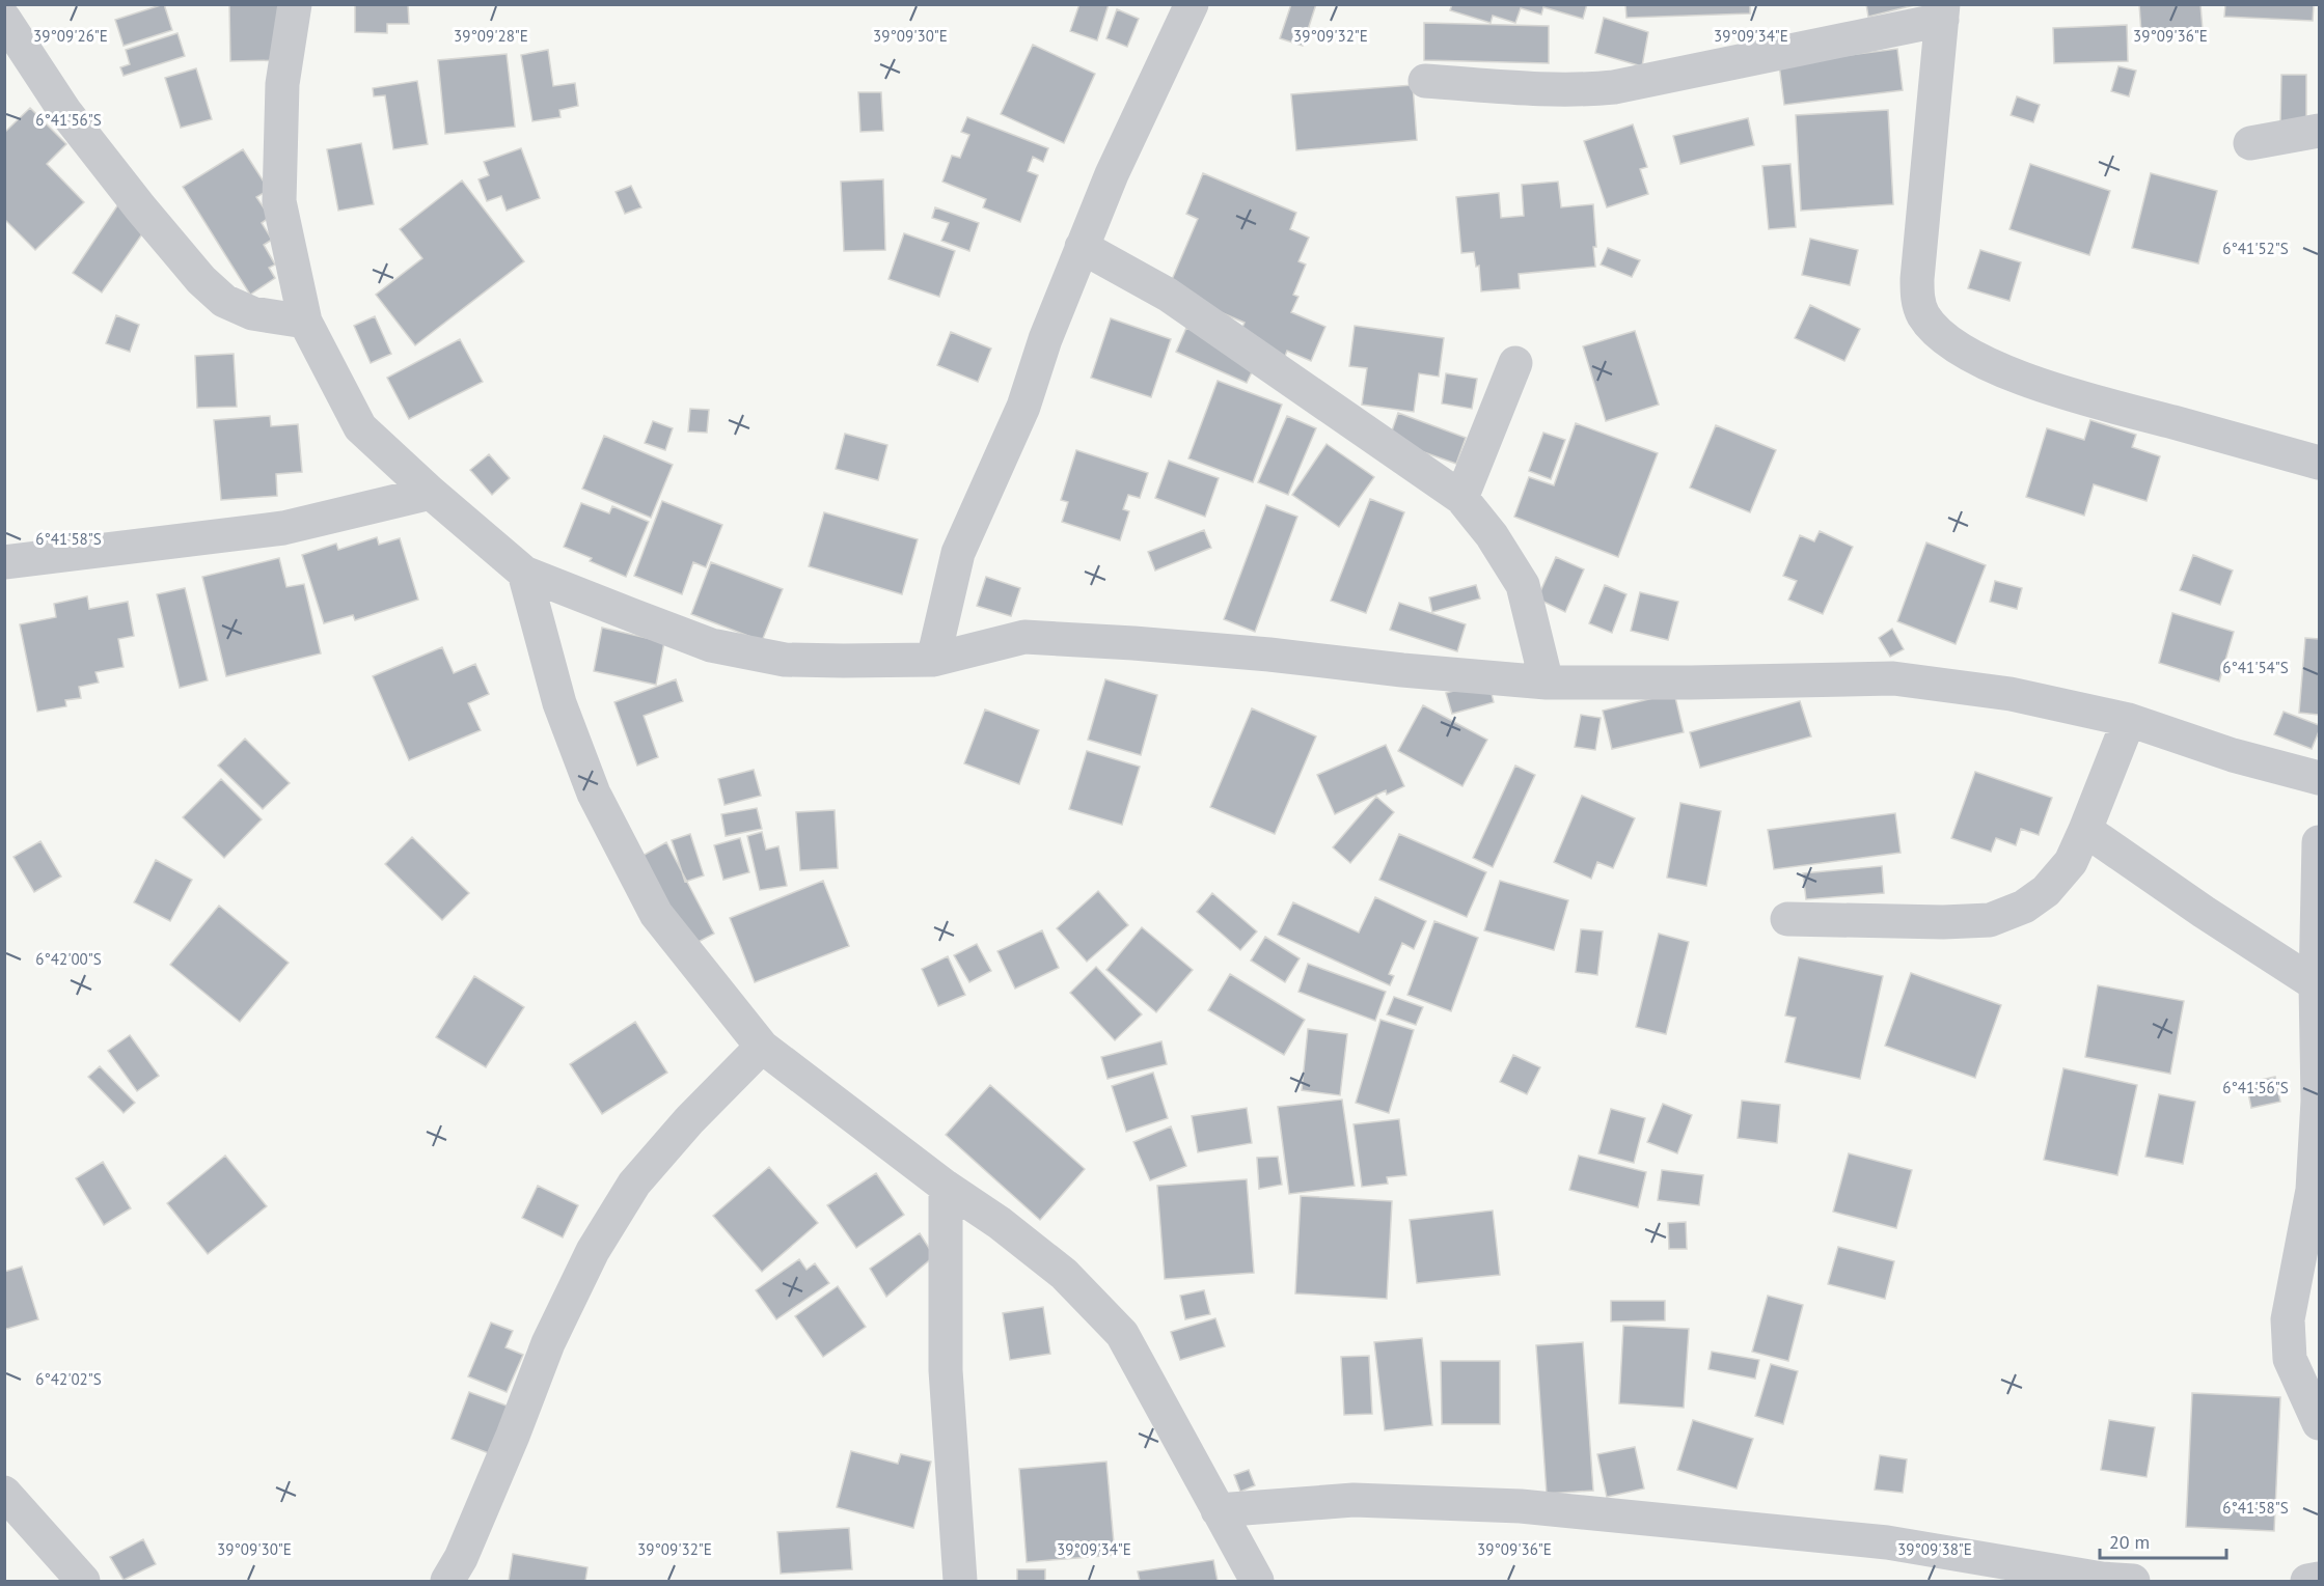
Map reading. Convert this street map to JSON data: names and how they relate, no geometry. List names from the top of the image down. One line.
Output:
{"scale_bar":"20 m","coordinates":["39°09'26\"E","39°09'28\"E","39°09'30\"E","39°09'32\"E","39°09'34\"E","39°09'36\"E","6°41'56\"S","6°41'52\"S","6°41'58\"S","6°41'54\"S","6°42'00\"S","6°42'02\"S","39°09'38\"E"]}
